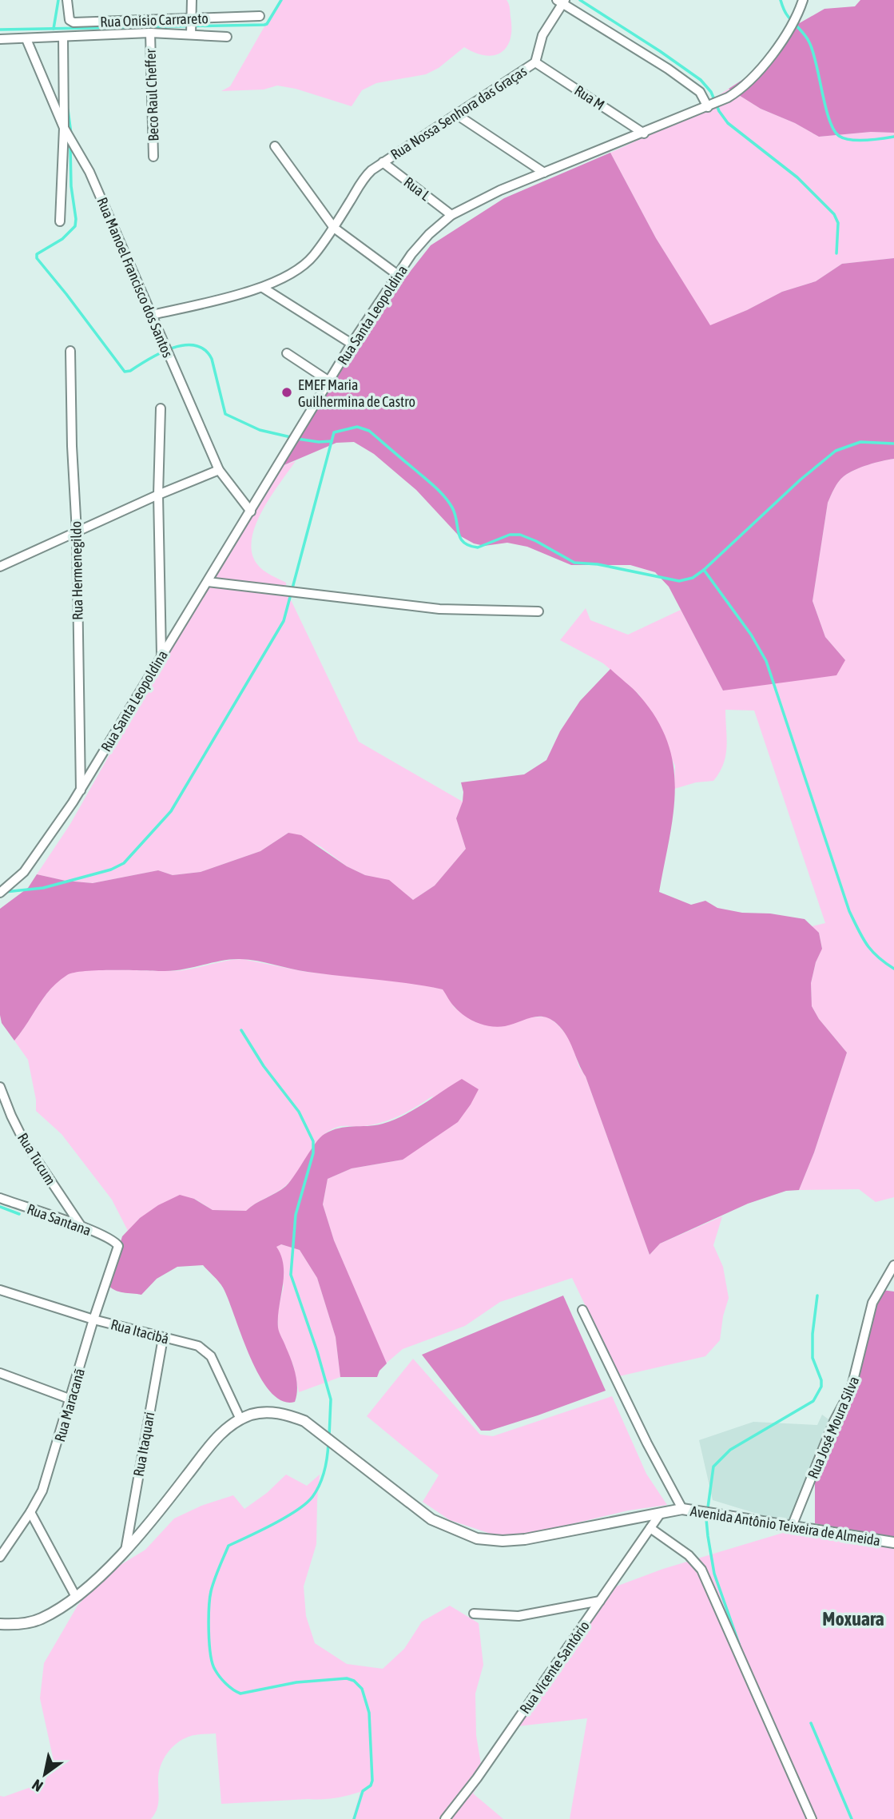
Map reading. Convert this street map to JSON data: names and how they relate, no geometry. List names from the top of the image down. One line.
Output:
{"streets":{"street":["Rua Onísio Carrareto","Beco Raul Cheffer","Rua M","Rua Nossa Senhora das Graças","Rua L","Rua Manoel Francisco dos Santos","Rua Santa Leopoldina","Rua Hermenegildo","Rua Tucum","Rua Santana","Rua Itacibá","Rua Maracanã","Rua José Moura Silva","Rua Itaquari","Avenida Antônio Teixeira de Almeida","Rua Vicente Santório"]},"crossings":[["Rua M","Rua Nossa Senhora das Graças"],["Rua M","Rua Santa Leopoldina"],["Rua Nossa Senhora das Graças","Rua L"],["Rua L","Rua Santa Leopoldina"],["Rua Manoel Francisco dos Santos","Rua Santa Leopoldina"],["Rua Santa Leopoldina","Rua Hermenegildo"],["Rua Tucum","Rua Santana"],["Rua Santana","Rua Maracanã"],["Rua Itacibá","Rua Maracanã"],["Rua Itacibá","Rua Itaquari"],["Rua Itacibá","Avenida Antônio Teixeira de Almeida"],["Rua José Moura Silva","Avenida Antônio Teixeira de Almeida"],["Rua Itaquari","Avenida Antônio Teixeira de Almeida"],["Avenida Antônio Teixeira de Almeida","Rua Vicente Santório"]],"districts":["Moxuara"],"places":["EMEF Maria Guilhermina de Castro"],"north":"bottom left"}
